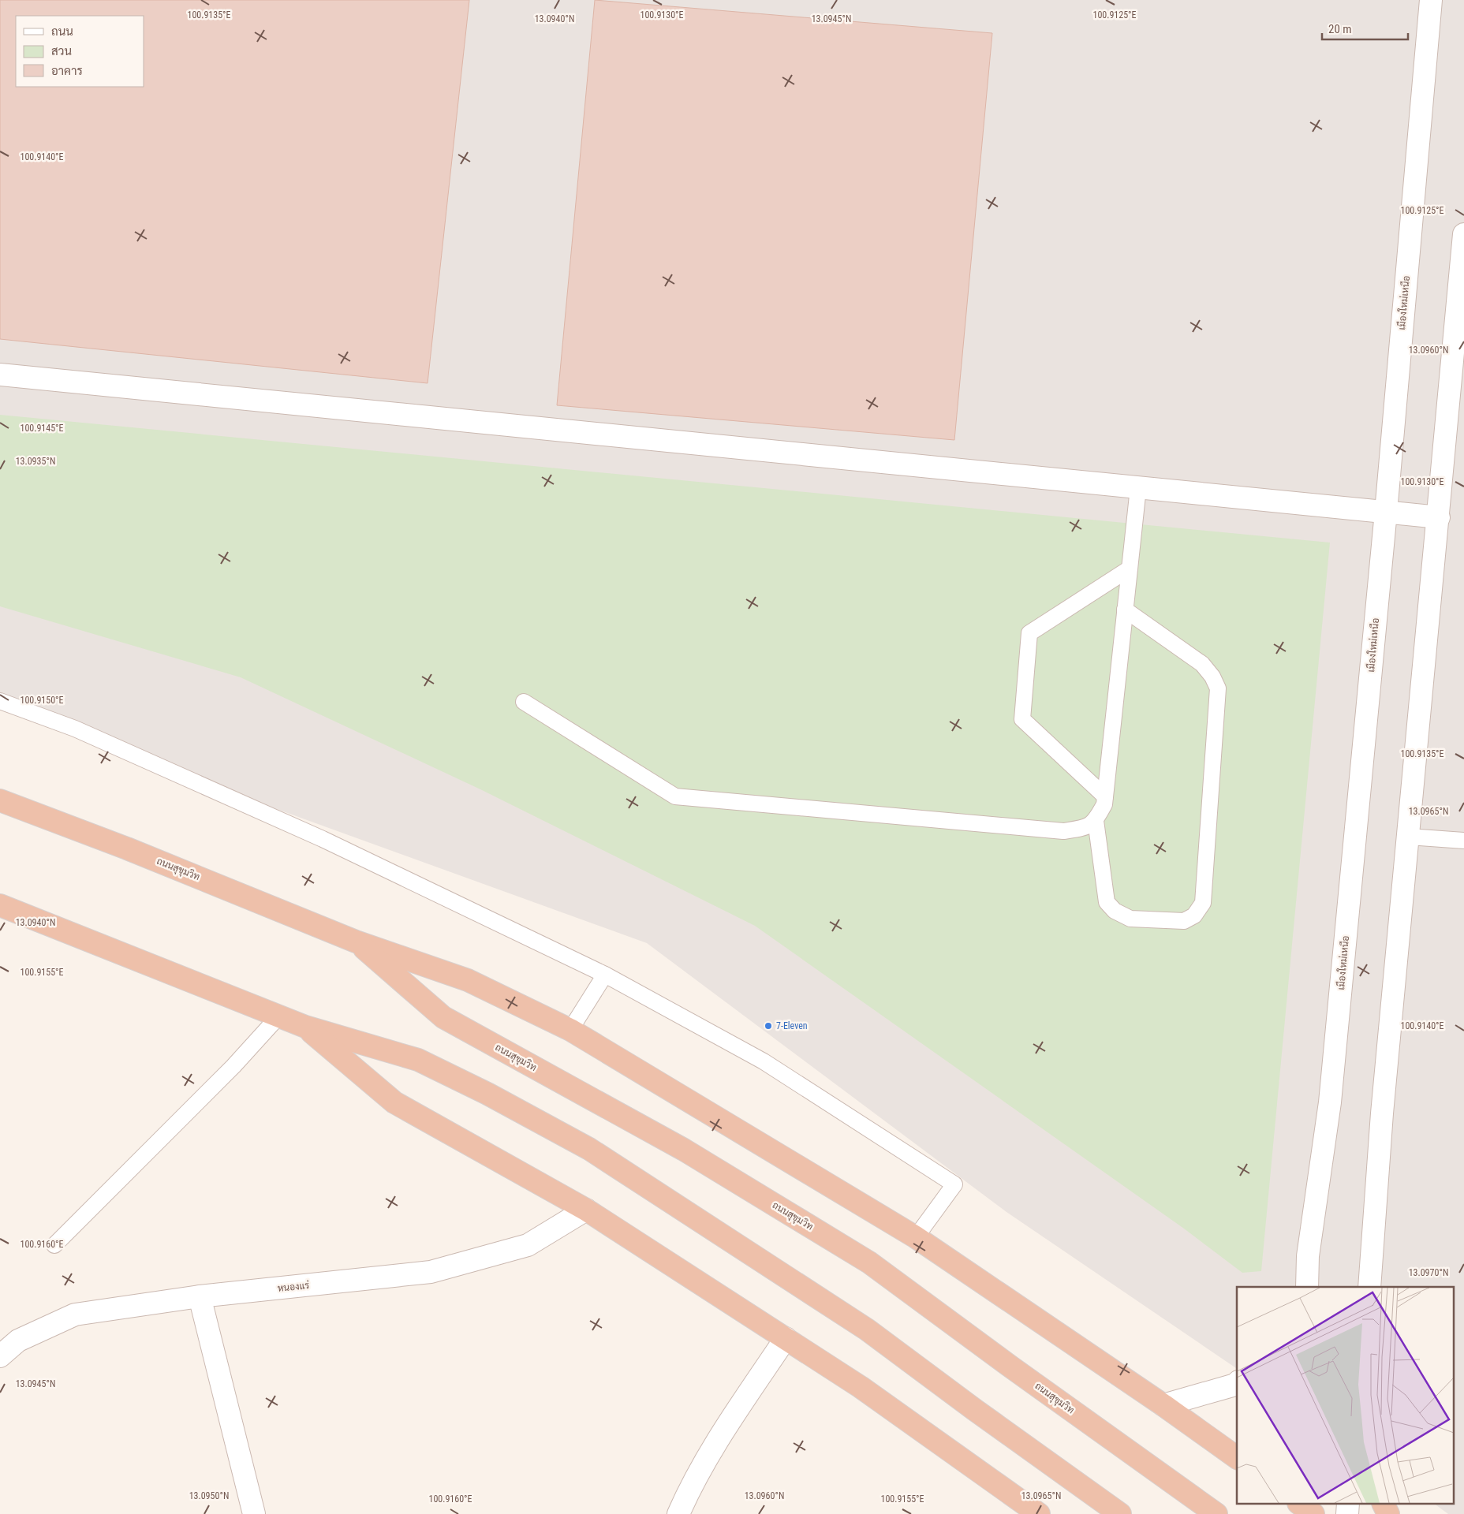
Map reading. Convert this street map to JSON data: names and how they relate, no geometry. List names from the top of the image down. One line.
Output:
{"streets":{"highway":["ถนนสุขุมวิท"],"street":["เมืองใหม่เหนือ","หนองแร่"]},"places":["7-Eleven"],"legend":["ถนน","สวน","อาคาร"],"scale_bar":"20 m","coordinates":["100.9135°E","100.9130°E","100.9125°E","13.0940°N","13.0945°N","100.9140°E","13.0960°N","100.9145°E","13.0935°N","100.9150°E","13.0965°N","100.9155°E","100.9160°E","13.0970°N","13.0950°N"]}
